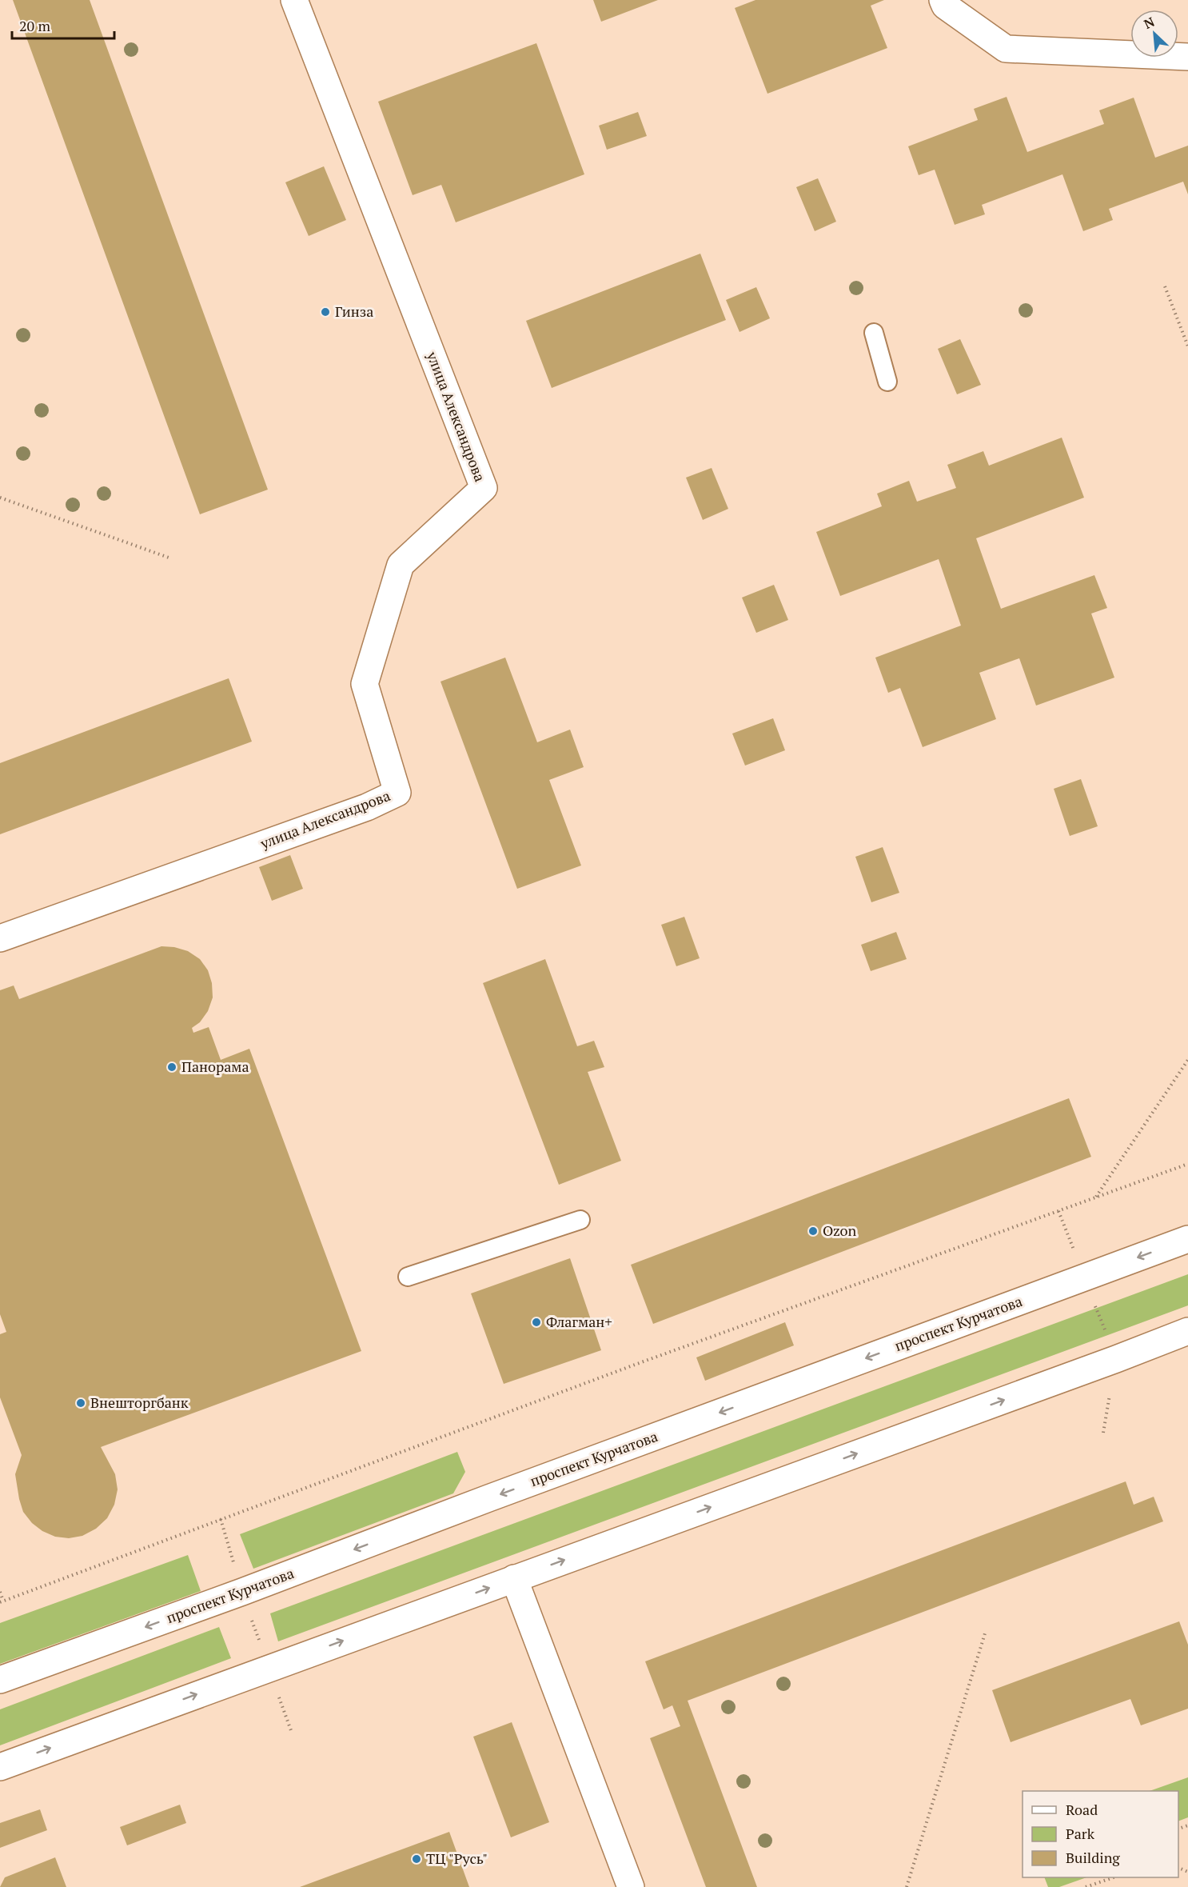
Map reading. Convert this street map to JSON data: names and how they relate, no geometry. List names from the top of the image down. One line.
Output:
{"streets":{"street":["улица Александрова","проспект Курчатова"]},"places":["Гинза","Панорама","Ozon","Флагман+","Внешторгбанк","ТЦ \"Русь\""],"legend":["Road","Park","Building"],"scale_bar":"20 m","north":"top left"}
